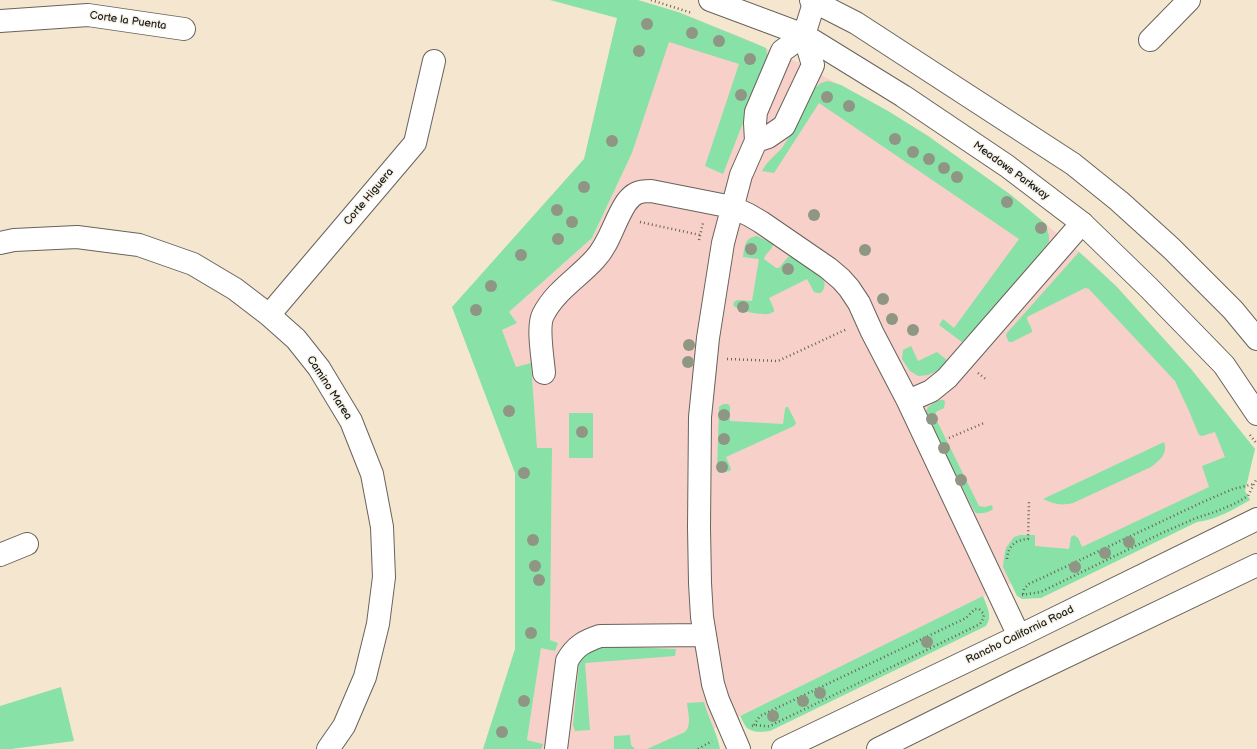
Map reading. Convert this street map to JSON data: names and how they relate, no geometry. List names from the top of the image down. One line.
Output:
{"streets":{"main road":["Corte la Puenta","Meadows Parkway","Corte Higuera","Camino Marea","Rancho California Road"]},"crossings":[["Corte Higuera","Camino Marea"]]}
